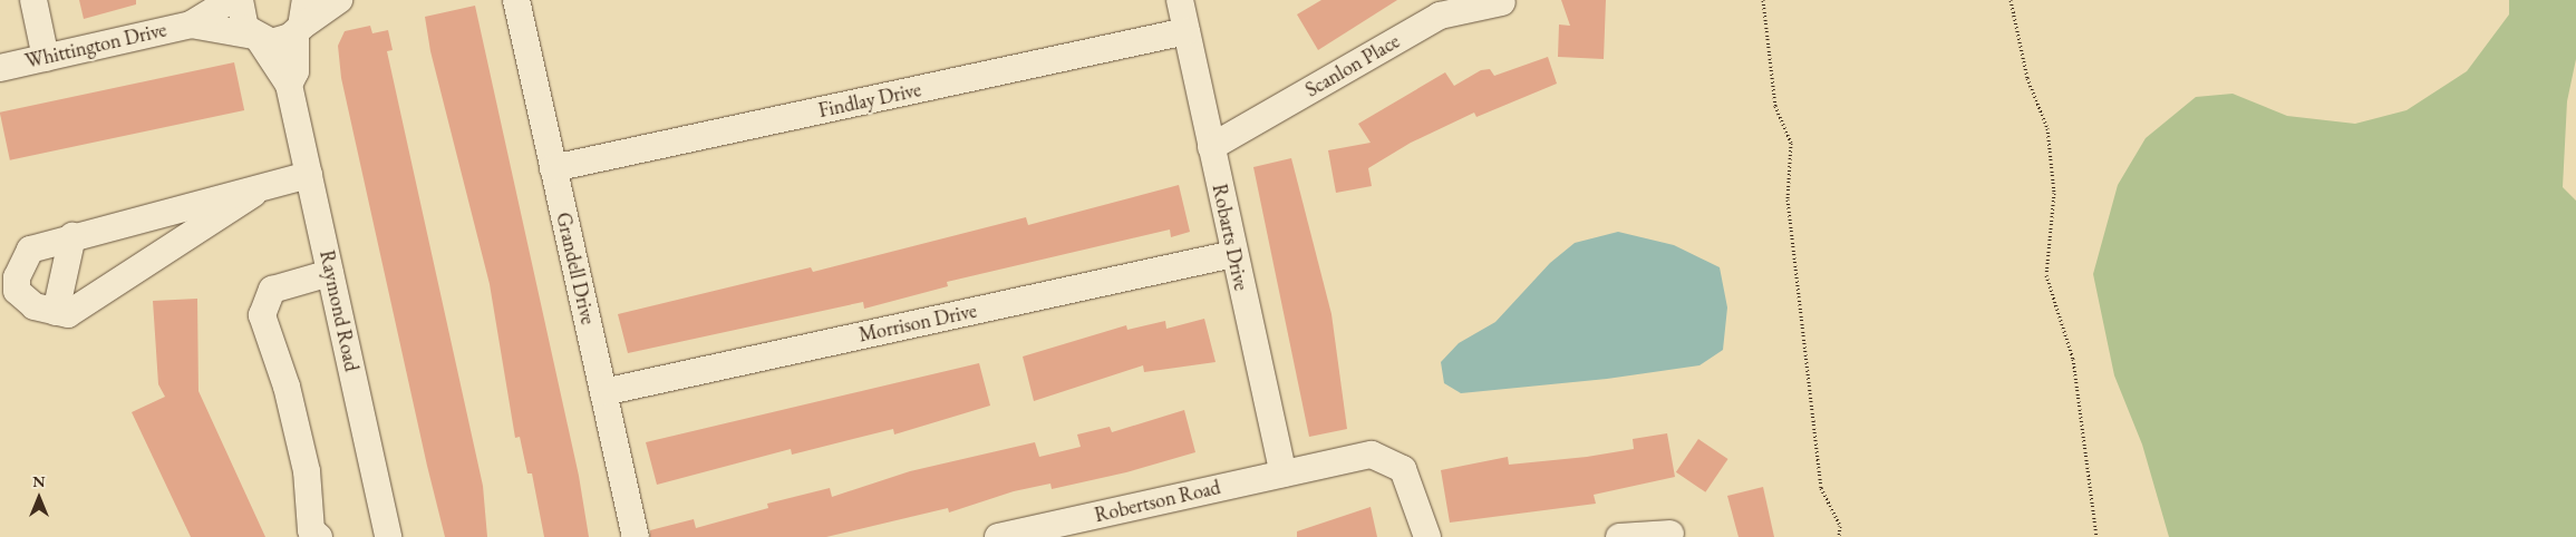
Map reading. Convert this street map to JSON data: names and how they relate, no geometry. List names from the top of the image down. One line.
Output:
{"streets":{"street":["Whittington Drive","Scanlon Place","Findlay Drive","Robarts Drive","Grandell Drive","Raymond Road","Morrison Drive","Robertson Road"]},"crossings":[["Whittington Drive","Raymond Road"],["Scanlon Place","Robarts Drive"],["Findlay Drive","Robarts Drive"],["Findlay Drive","Grandell Drive"],["Robarts Drive","Morrison Drive"],["Robarts Drive","Robertson Road"],["Grandell Drive","Morrison Drive"]],"north":"top"}
